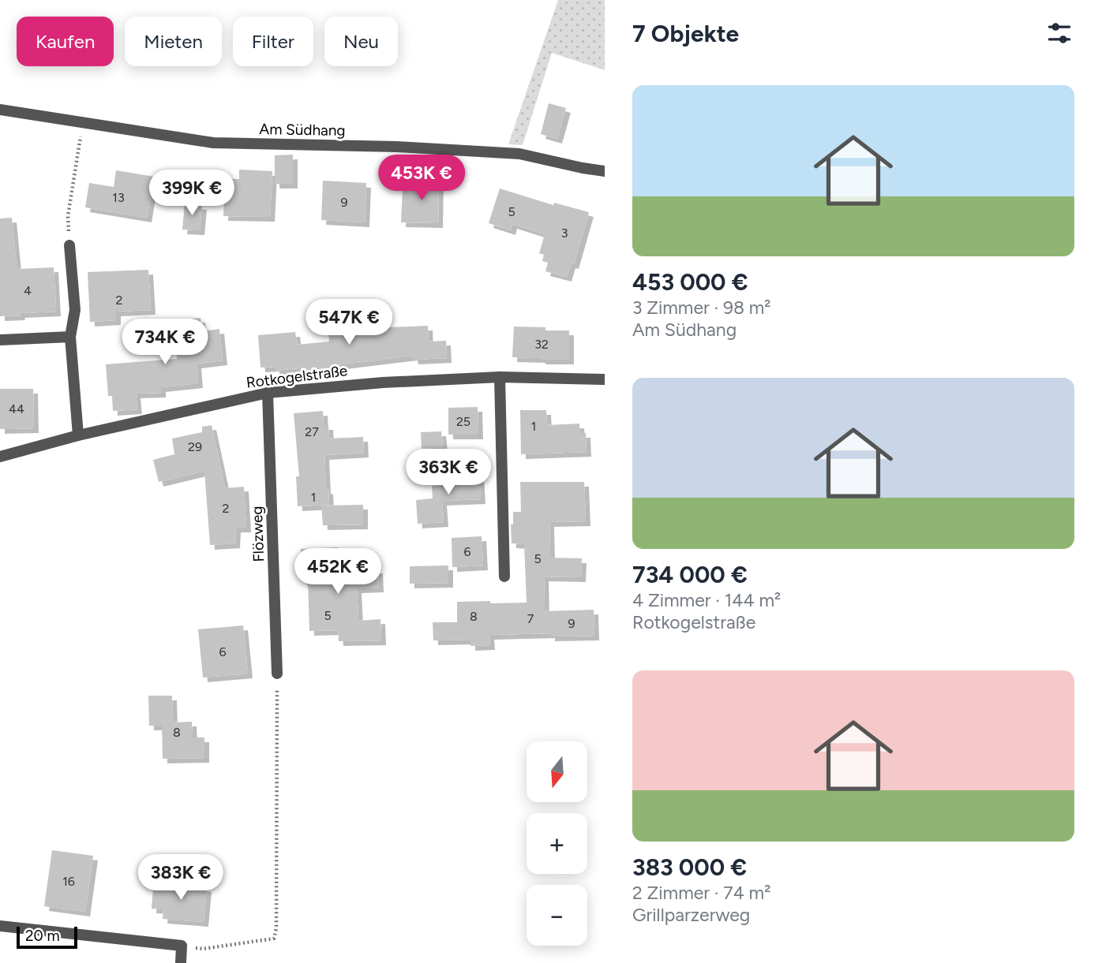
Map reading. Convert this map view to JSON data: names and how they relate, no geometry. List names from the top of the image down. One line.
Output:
{"streets":{"street":["Am Südhang","Rotkogelstraße","Flözweg"]},"crossings":[["Rotkogelstraße","Flözweg"]],"house_numbers":["13","9","5","3","4","2","32","44","25","1","27","29","1","2","6","5","5","8","7","9","6","8","16"],"scale_bar":"20 m","north":"bottom","page":{"heading":"7 Objekte","chip":["Kaufen","Mieten","Filter","Neu"],"list":[{"name":"453 000 €","note":"3 Zimmer · 98 m² · Am Südhang"},{"name":"734 000 €","note":"4 Zimmer · 144 m² · Rotkogelstraße"},{"name":"383 000 €","note":"2 Zimmer · 74 m² · Grillparzerweg"}],"price":["453K €","399K €","547K €","734K €","363K €","452K €","383K €"],"map_buttons":["+","−"],"scale":"20 m"}}
